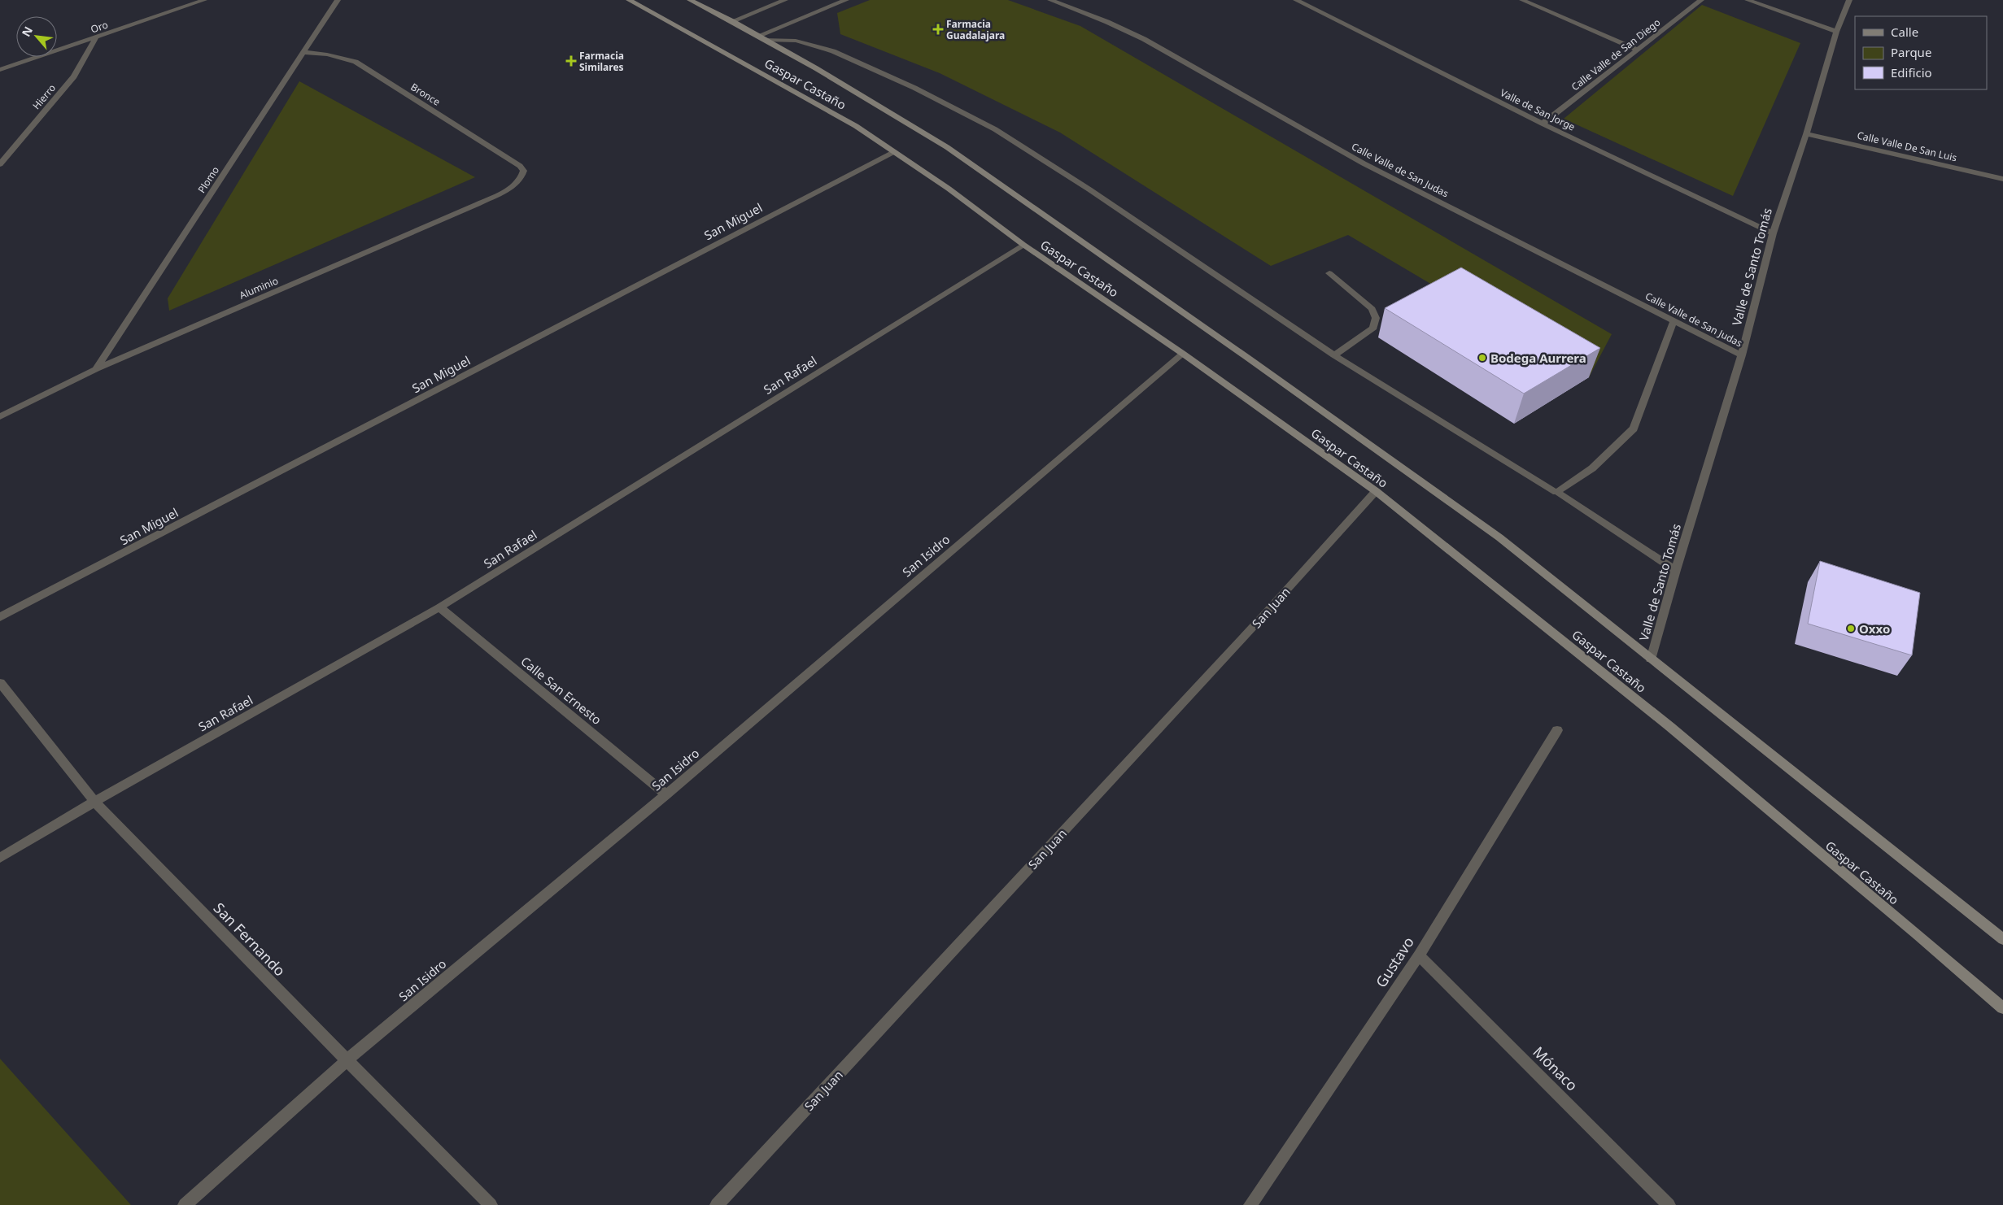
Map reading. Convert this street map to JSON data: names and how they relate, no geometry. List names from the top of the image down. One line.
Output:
{"streets":{"main road":["Gaspar Castaño"],"street":["Oro","Calle Valle de San Diego","Bronce","Hierro","Valle de San Jorge","Calle Valle De San Luis","Calle Valle de San Judas","Plomo","San Miguel","Valle de Santo Tomás","Aluminio","San Rafael","San Isidro","San Juan","Calle San Ernesto","San Fernando","Gustavo","Mónaco"]},"crossings":[["Oro","Hierro"],["Calle Valle de San Diego","Valle de San Jorge"],["Gaspar Castaño","San Miguel"],["Gaspar Castaño","Valle de Santo Tomás"],["Gaspar Castaño","San Rafael"],["Gaspar Castaño","San Isidro"],["Gaspar Castaño","San Juan"],["Bronce","Plomo"],["Bronce","Aluminio"],["Valle de San Jorge","Valle de Santo Tomás"],["Calle Valle De San Luis","Valle de Santo Tomás"],["Calle Valle de San Judas","Valle de Santo Tomás"],["Plomo","Aluminio"],["San Rafael","Calle San Ernesto"],["San Rafael","San Fernando"],["San Isidro","Calle San Ernesto"],["San Isidro","San Fernando"],["Gustavo","Mónaco"]],"places":{"health":["Farmacia Guadalajara","Farmacia Similares"],"other":["Bodega Aurrera","Oxxo"]},"legend":["Calle","Parque","Edificio"],"north":"top left"}
